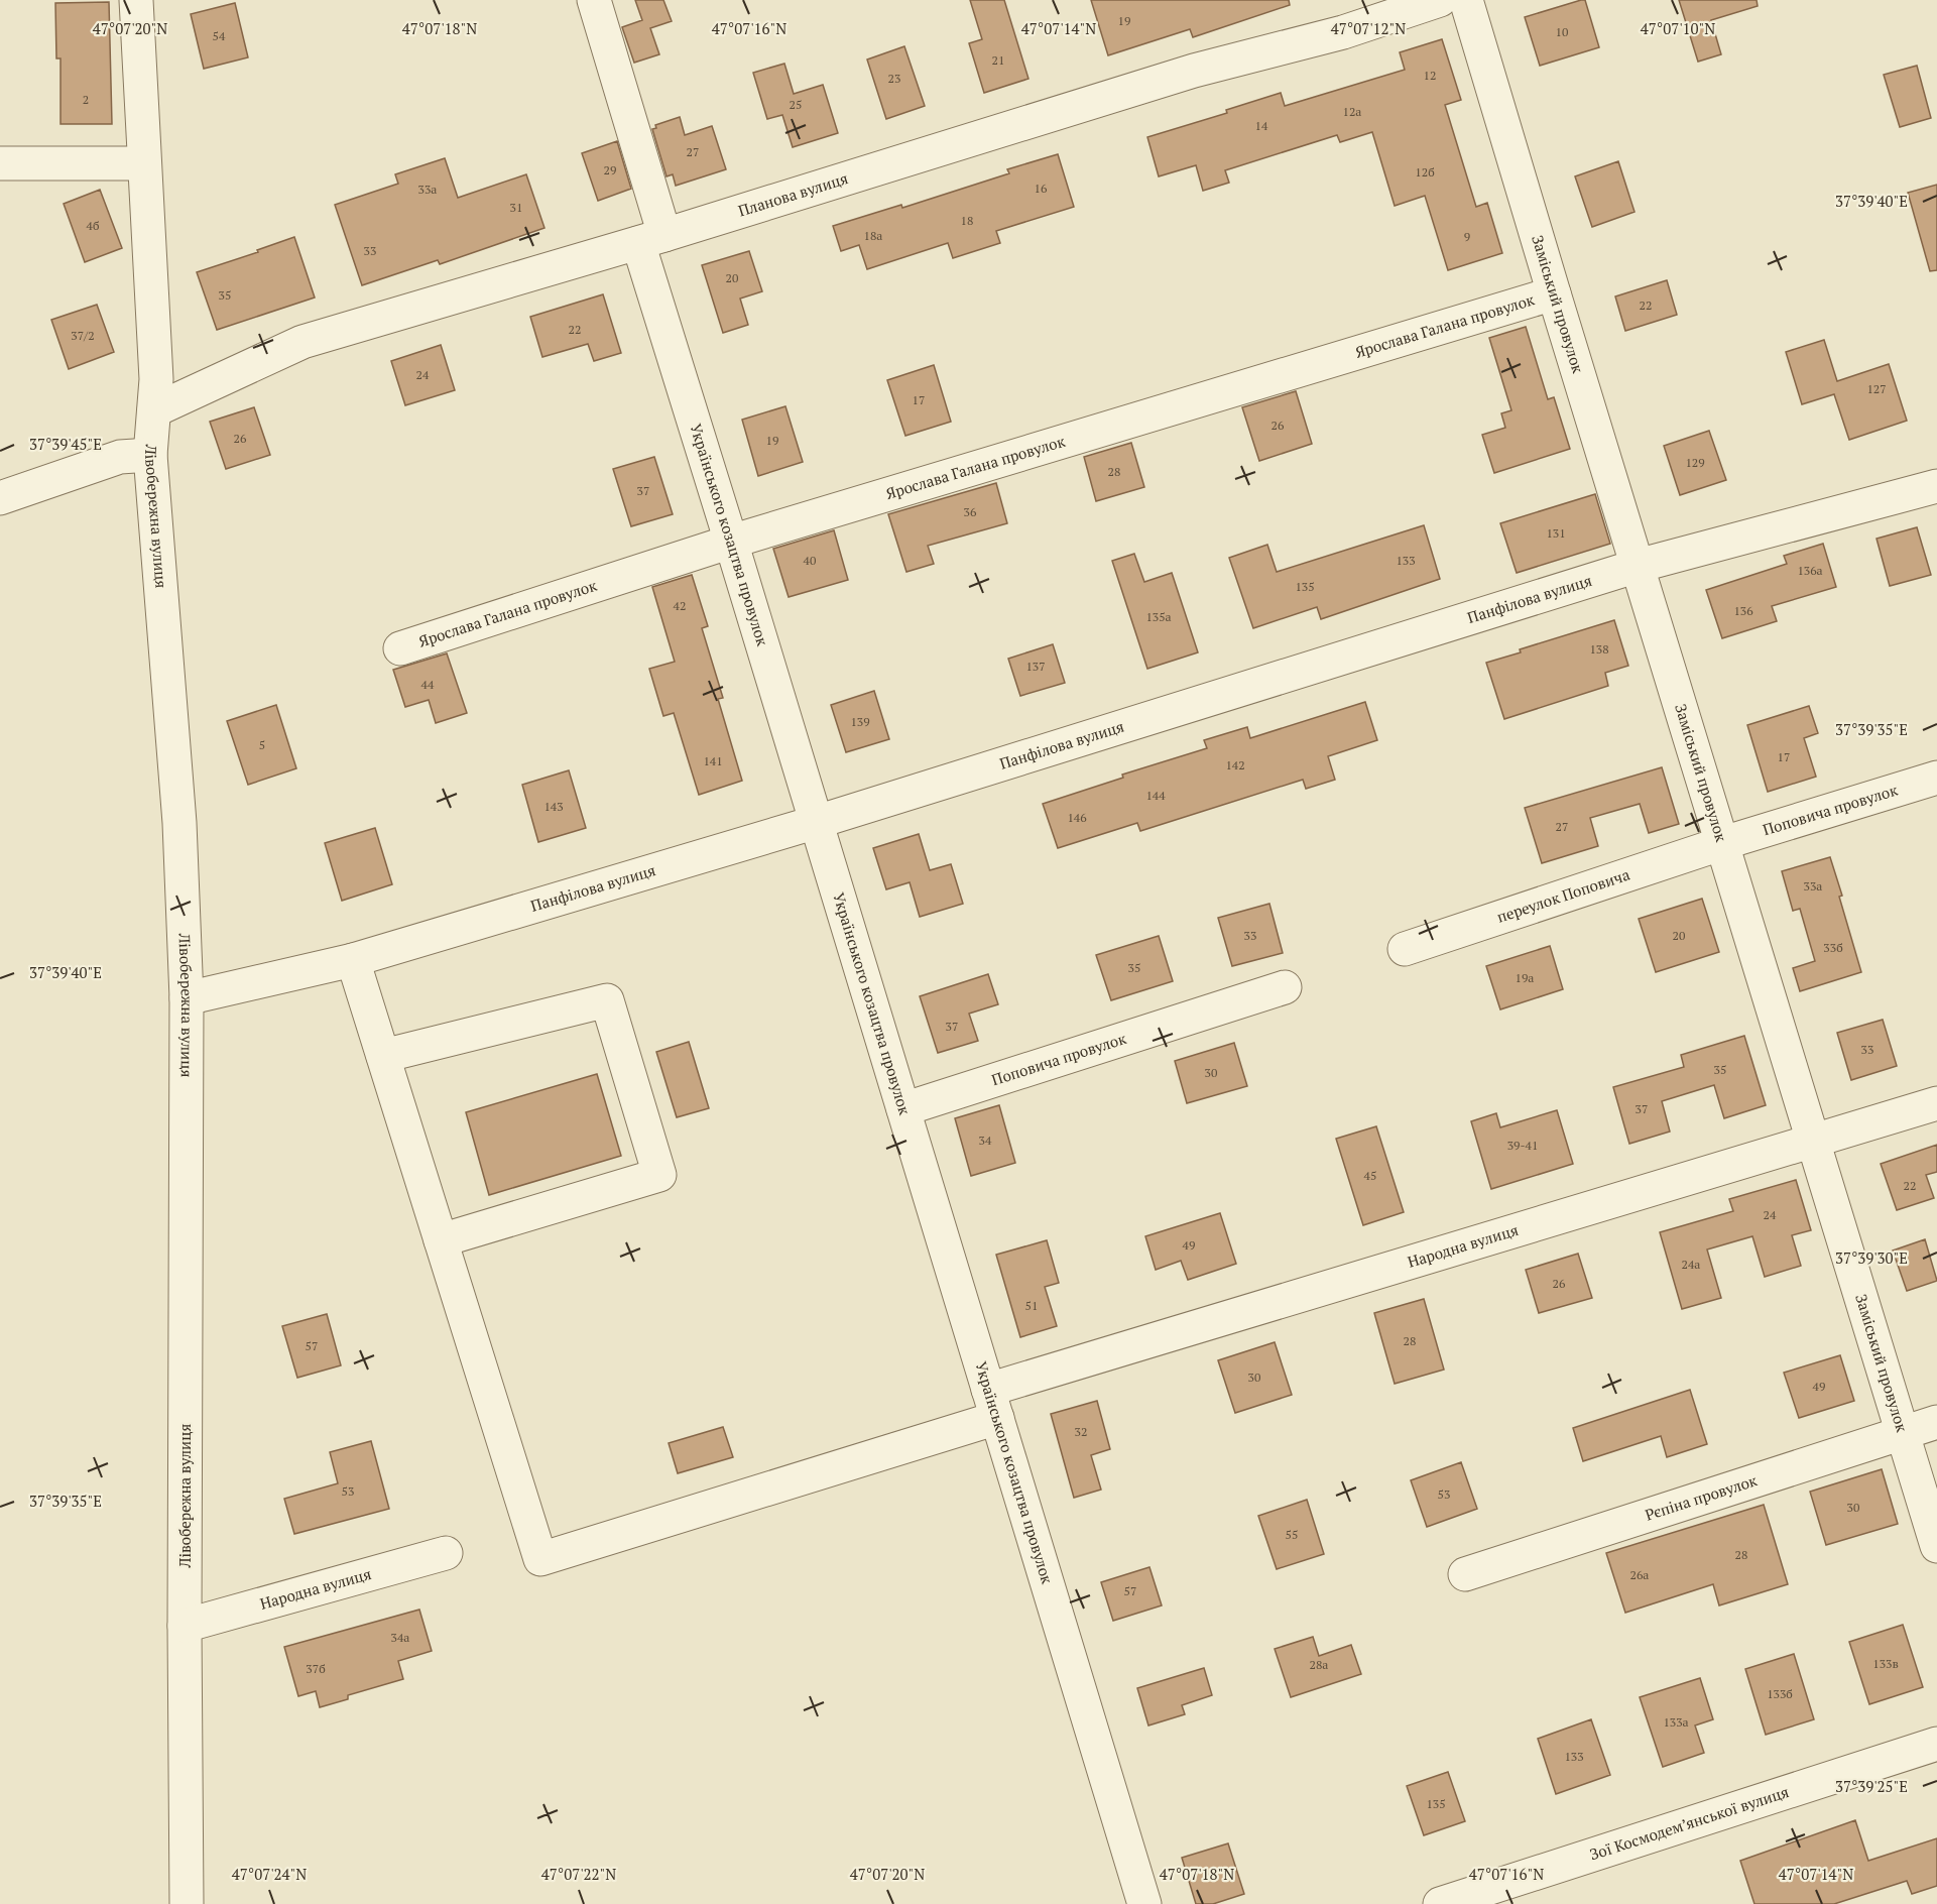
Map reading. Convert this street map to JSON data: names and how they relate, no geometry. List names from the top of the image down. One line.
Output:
{"streets":{"street":["Планова вулиця","Заміський провулок","Ярослава Галана провулок","Лівобережна вулиця","Українського козацтва провулок","Панфілова вулиця","Поповича провулок","переулок Поповича","Народна вулиця","Рєпіна провулок","Зої Космодем’янської вулиця"]},"crossings":[["Планова вулиця","Лівобережна вулиця"],["Планова вулиця","Українського козацтва провулок"],["Заміський провулок","Ярослава Галана провулок"],["Заміський провулок","Панфілова вулиця"],["Заміський провулок","Поповича провулок"],["Заміський провулок","переулок Поповича"],["Заміський провулок","Народна вулиця"],["Заміський провулок","Рєпіна провулок"],["Ярослава Галана провулок","Українського козацтва провулок"],["Лівобережна вулиця","Панфілова вулиця"],["Лівобережна вулиця","Народна вулиця"],["Українського козацтва провулок","Панфілова вулиця"],["Українського козацтва провулок","Поповича провулок"],["Українського козацтва провулок","Народна вулиця"],["Поповича провулок","переулок Поповича"]],"house_numbers":["19","10","54","21","12","23","2","25","12а","14","27","29","12б","16","33а","31","18","4б","18а","9","33","20","35","22","22","37/2","24","127","17","26","26","19","129","28","37","36","131","40","133","136а","135","42","136","135а","138","137","44","139","5","17","141","142","144","143","146","27","33а","33","20","33б","35","19а","37","33","35","30","37","34","39-41","45","22","24","49","24а","26","51","28","57","30","49","32","53","53","30","55","28","26а","57","34а","133в","28а","37б","133б","133а","133","135"],"coordinates":["47°07'20\"N","47°07'18\"N","47°07'16\"N","47°07'14\"N","47°07'12\"N","47°07'10\"N","37°39'40\"E","37°39'45\"E","37°39'35\"E","37°39'30\"E","37°39'25\"E","47°07'24\"N","47°07'22\"N"]}
